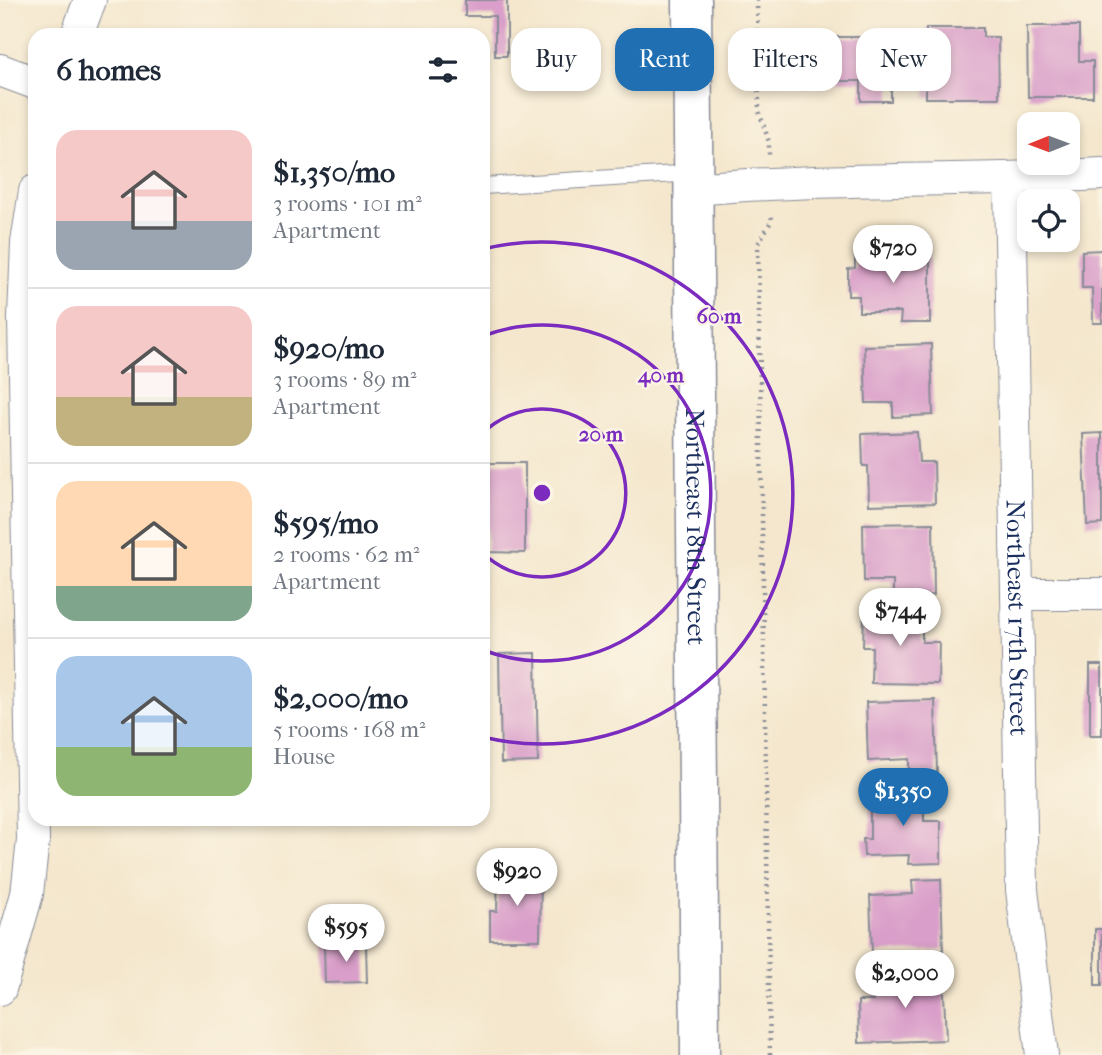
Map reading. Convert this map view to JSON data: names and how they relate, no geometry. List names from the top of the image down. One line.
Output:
{"streets":{"street":["Northeast 18th Street","Northeast 17th Street"]},"north":"left","page":{"chip":["Buy","Rent","Filters","New"],"heading":"6 homes","list":[{"name":"$1,350/mo","note":"3 rooms · 101 m² · Apartment"},{"name":"$920/mo","note":"3 rooms · 89 m² · Apartment"},{"name":"$595/mo","note":"2 rooms · 62 m² · Apartment"},{"name":"$2,000/mo","note":"5 rooms · 168 m² · House"}],"price":["$720","$744","$1,350","$920","$595","$2,000"]},"rings":["60 m","40 m","20 m"]}
